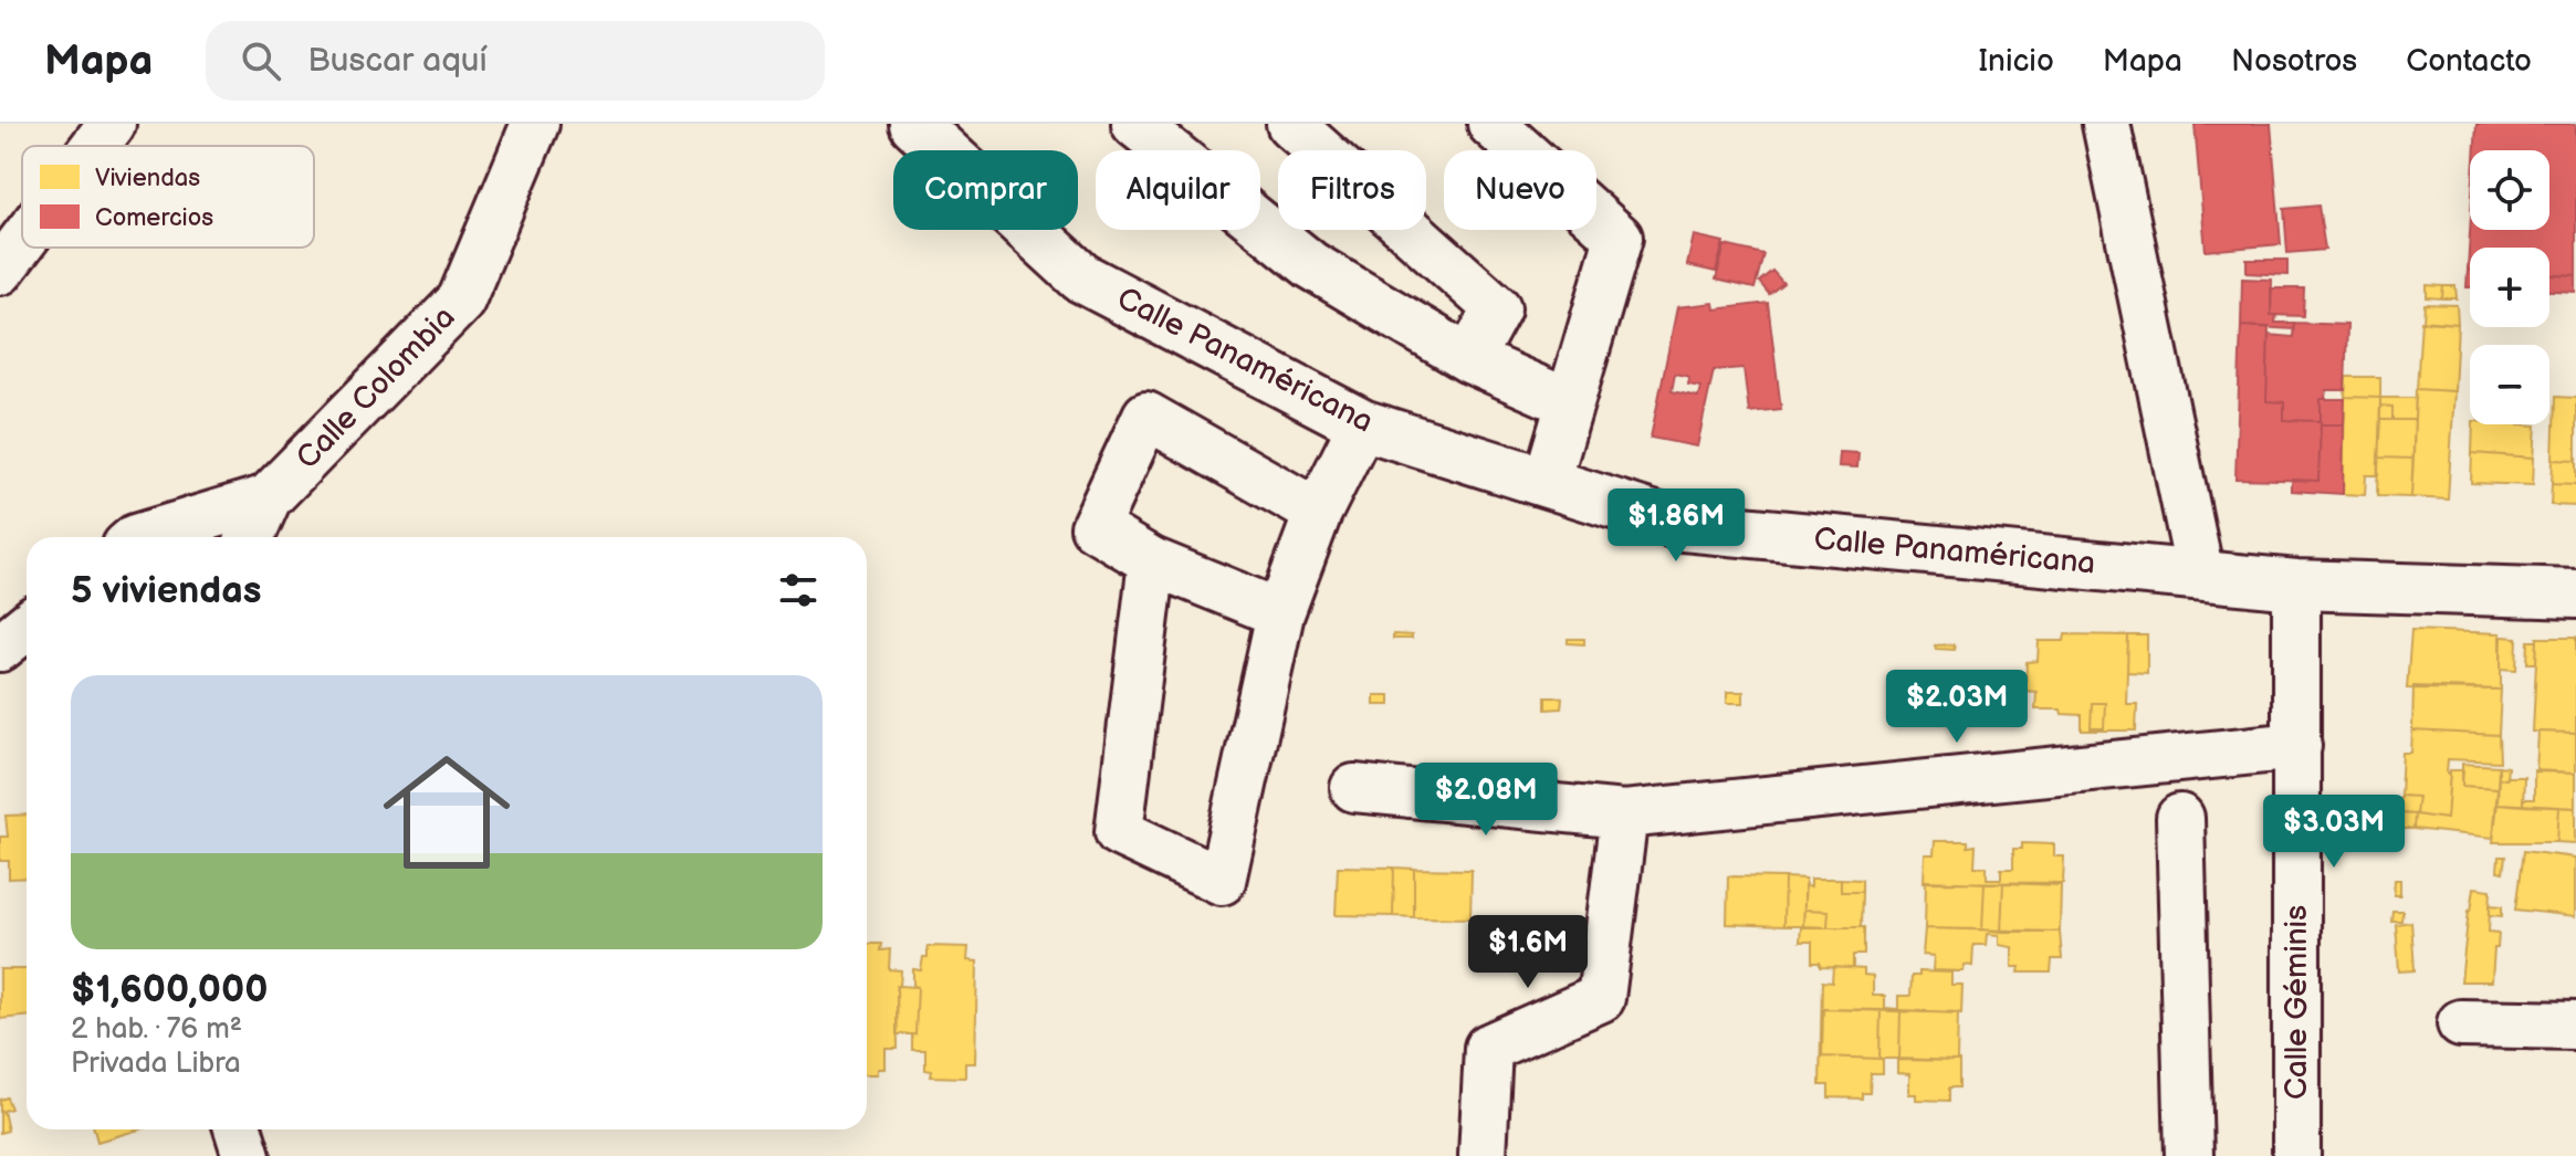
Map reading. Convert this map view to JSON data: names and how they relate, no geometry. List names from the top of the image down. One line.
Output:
{"streets":{"main road":["Calle Panaméricana"],"street":["Calle Colombia","Calle Géminis"]},"crossings":[["Calle Panaméricana","Calle Géminis"]],"legend":["Viviendas","Comercios"],"page":{"header":"Mapa","search":"Buscar aquí","nav":["Inicio","Mapa","Nosotros","Contacto"],"map_buttons":["+","−"],"chip":["Comprar","Alquilar","Filtros","Nuevo"],"price":["$1.86M","$2.03M","$2.08M","$3.03M","$1.6M"],"heading":"5 viviendas","list":[{"name":"$1,600,000","note":"2 hab. · 76 m² · Privada Libra"}]}}
